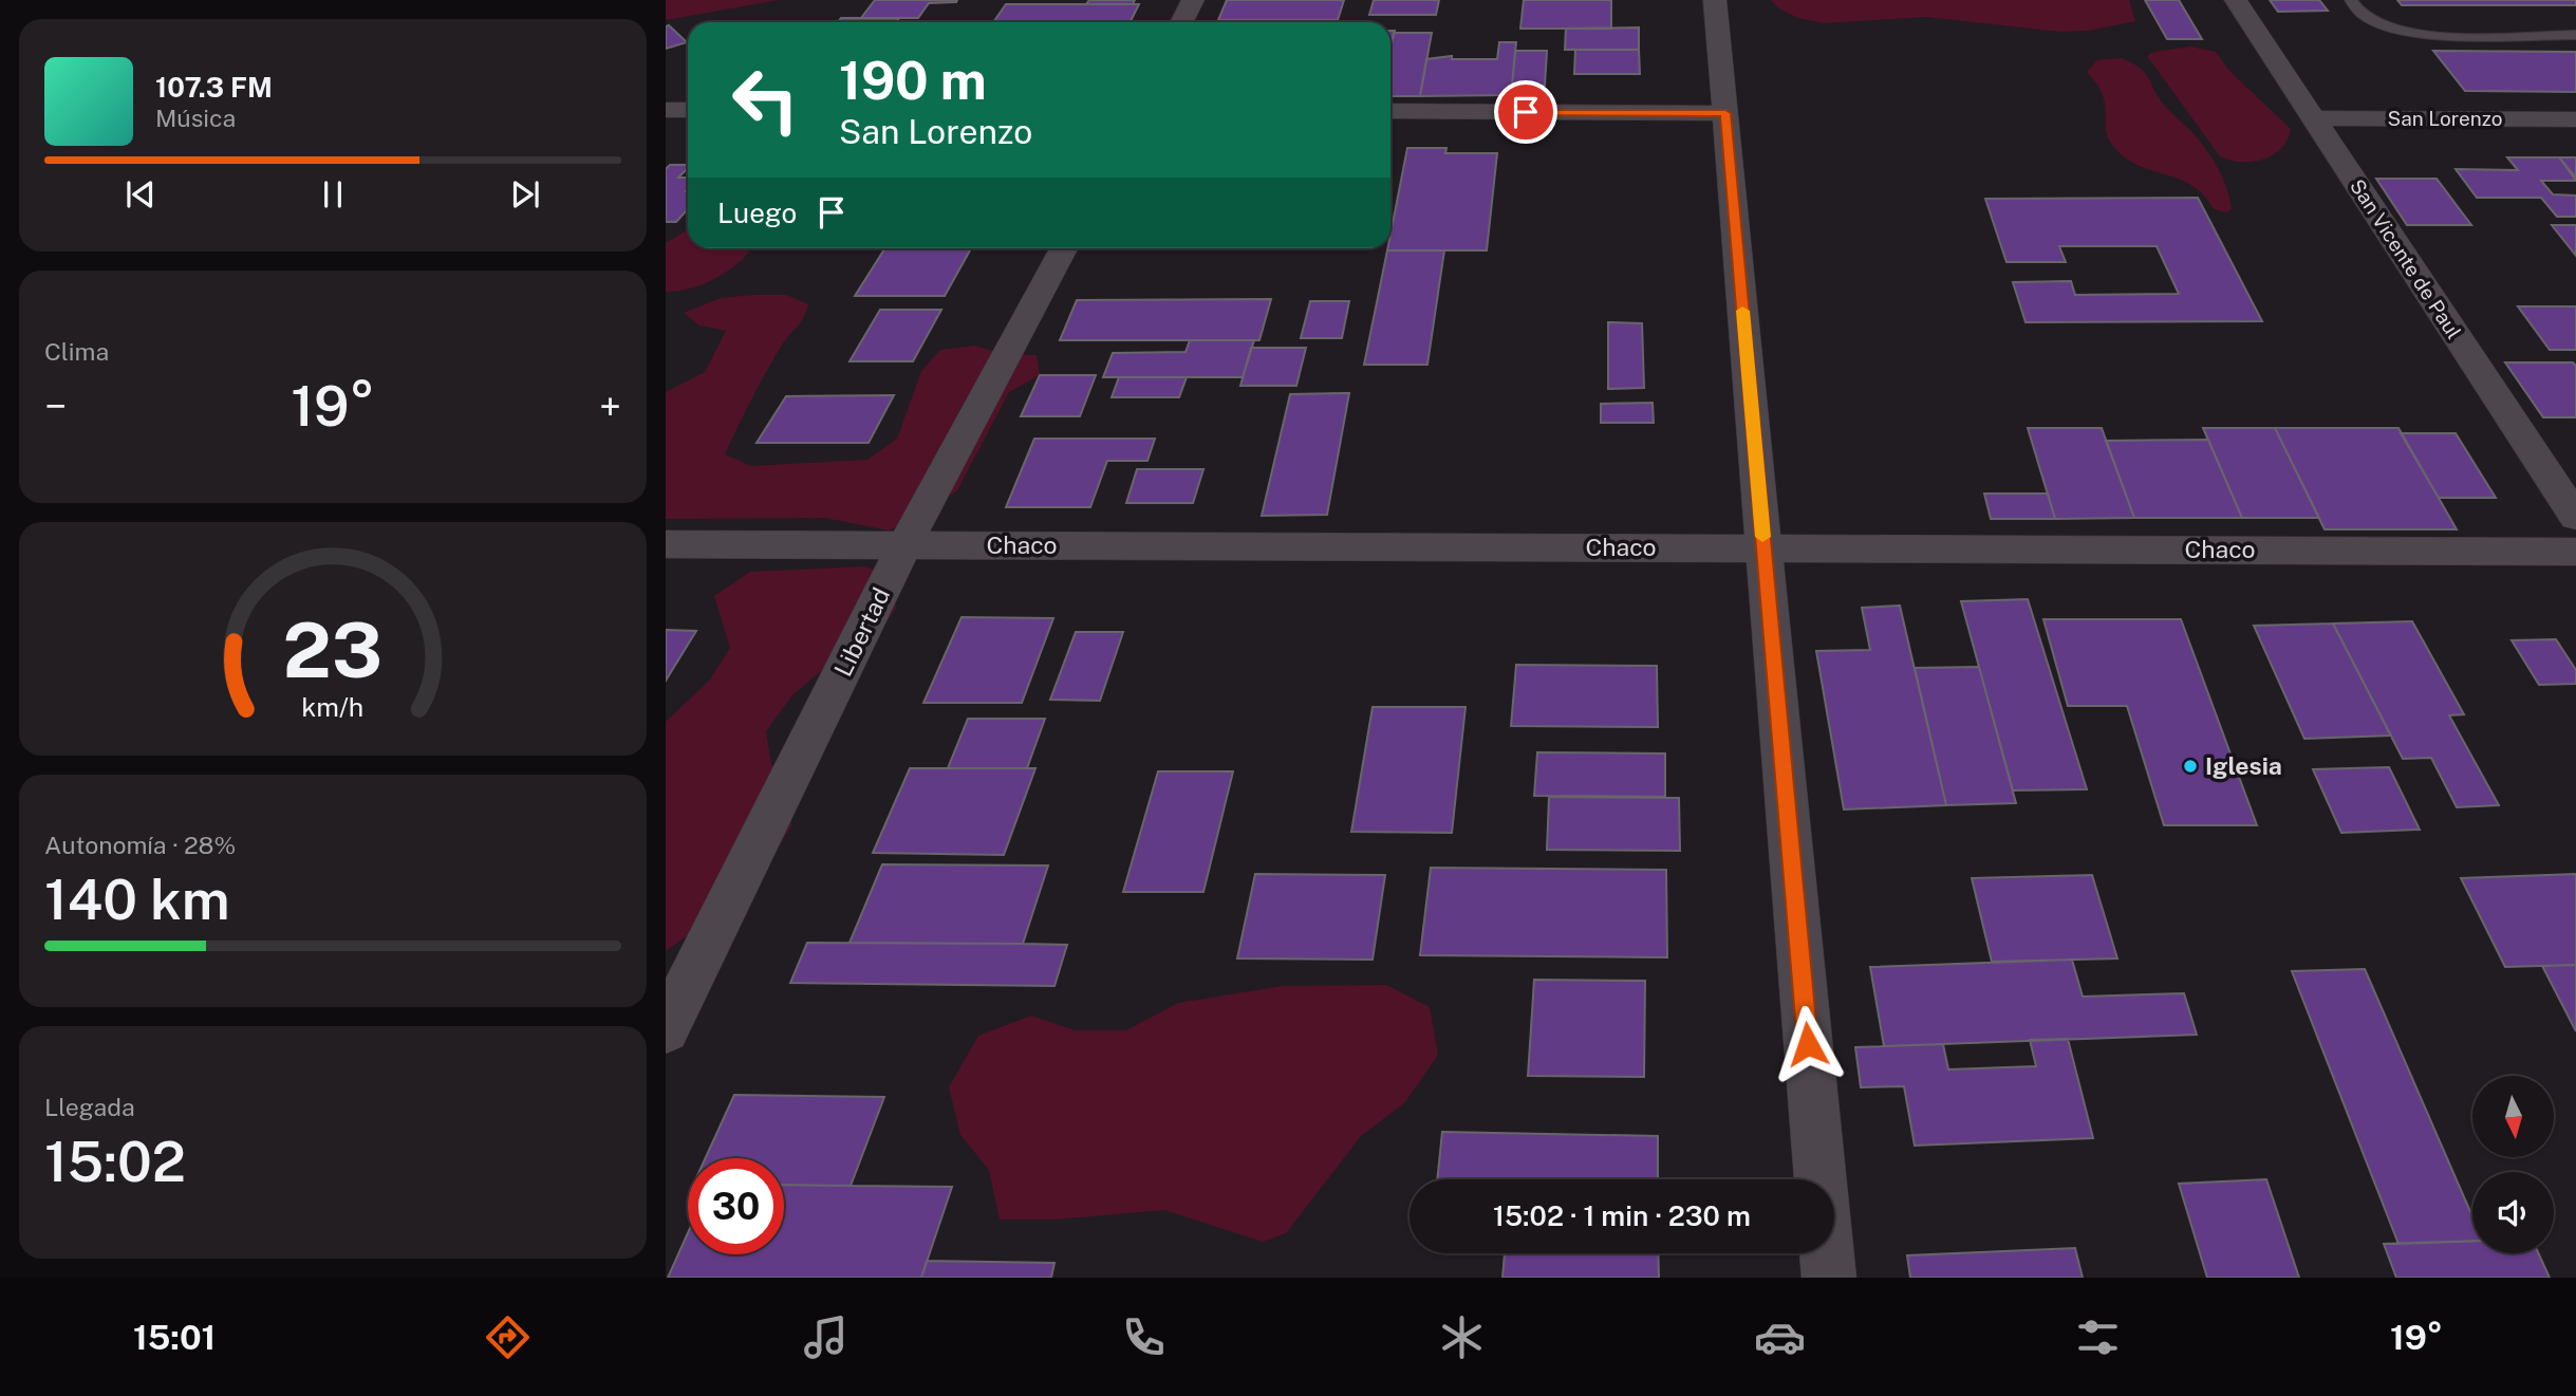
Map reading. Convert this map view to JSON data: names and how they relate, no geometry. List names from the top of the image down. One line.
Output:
{"streets":{"street":["San Lorenzo","San Vicente de Paul","Chaco","Libertad"]},"crossings":[["San Lorenzo","San Vicente de Paul"],["Chaco","Libertad"]],"places":["Iglesia"],"north":"bottom","page":{"turn":["190 m","San Lorenzo"],"song":["107.3 FM","Música"],"then":"Luego","tile":["Clima",["Autonomía · 28%","140 km"],["Llegada","15:02"]],"heat":["−","19°","+"],"limit":"30","trip":"15:02 · 1 min · 230 m","tabs":["15:01","19°"],"gauge":["23","km/h"]}}
